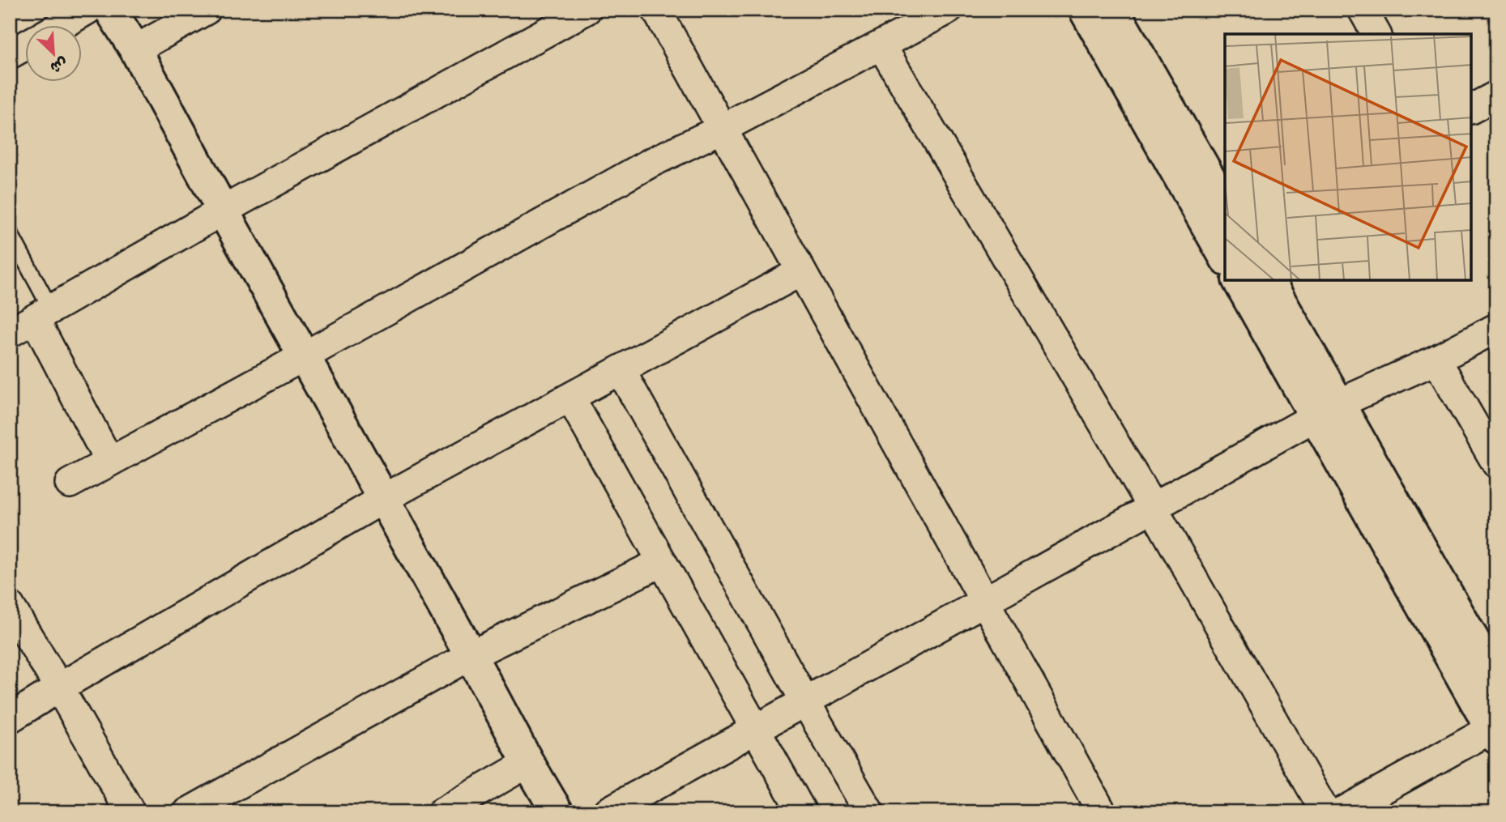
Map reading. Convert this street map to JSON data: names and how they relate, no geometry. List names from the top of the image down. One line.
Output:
{"north":"bottom right"}
